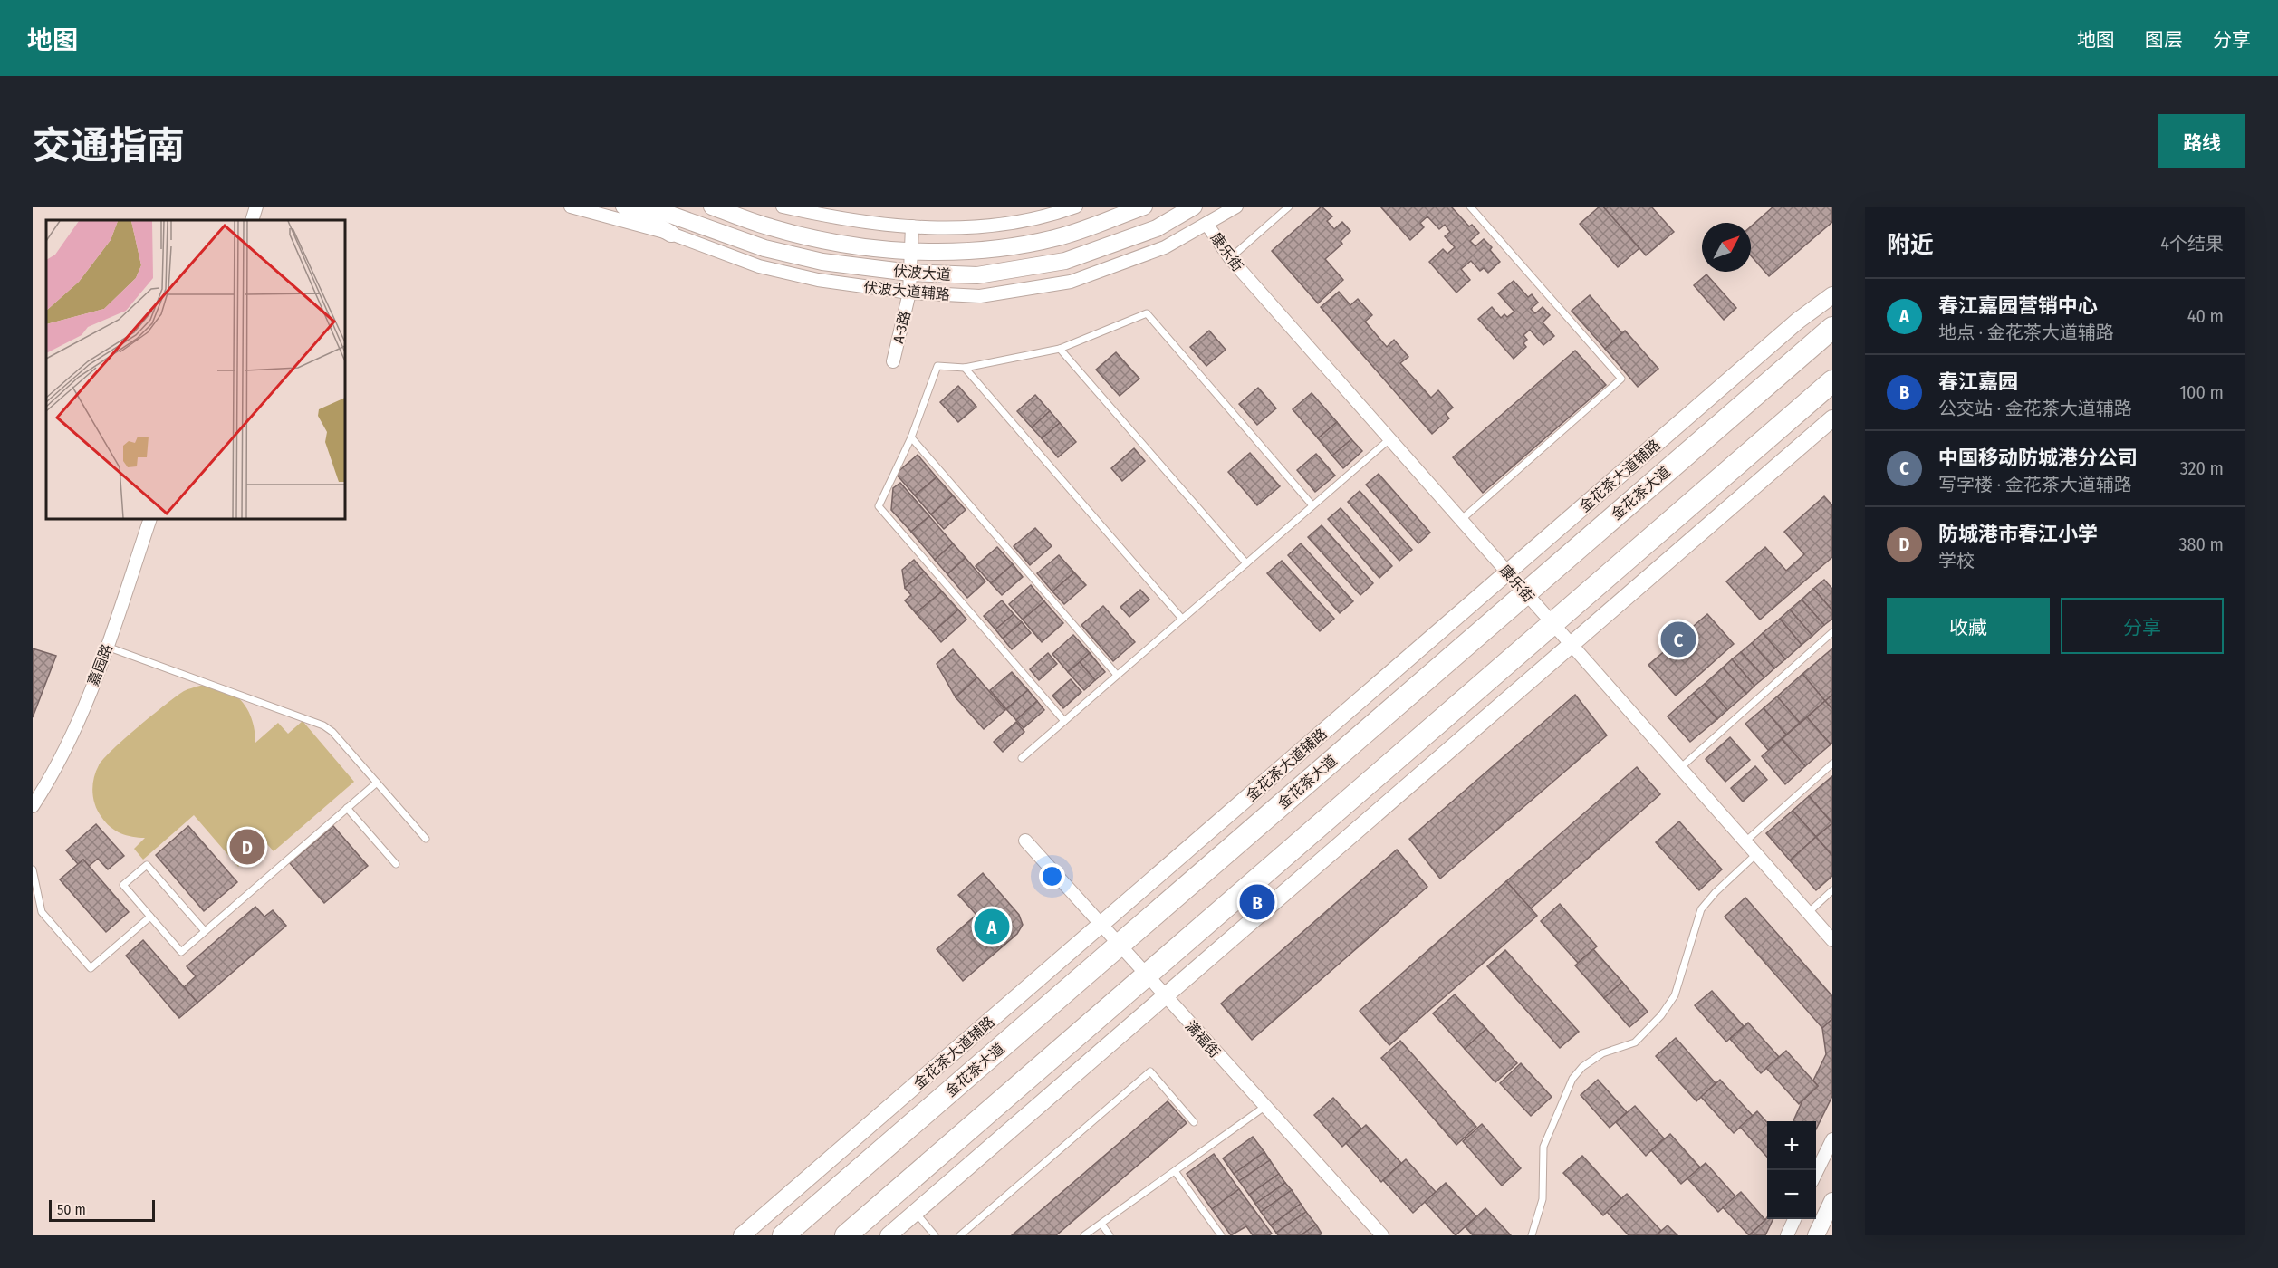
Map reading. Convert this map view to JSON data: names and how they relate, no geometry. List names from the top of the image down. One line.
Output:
{"streets":{"highway":["金花茶大道"],"street":["康乐街","伏波大道","伏波大道辅路","A-3路","金花茶大道辅路","嘉园路","满福街"]},"crossings":[["康乐街","伏波大道辅路"],["康乐街","金花茶大道辅路"],["康乐街","金花茶大道"],["伏波大道","A-3路"],["伏波大道辅路","A-3路"],["金花茶大道辅路","满福街"],["金花茶大道","满福街"]],"scale_bar":"50 m","north":"top right","page":{"header":"地图","nav":["地图","图层","分享"],"title":"交通指南","buttons":["路线",["收藏","分享"]],"heading":["附近","4个结果"],"list":[{"mark":"A","name":"春江嘉园营销中心","note":"地点 · 金花茶大道辅路","value":"40 m"},{"mark":"B","name":"春江嘉园","note":"公交站 · 金花茶大道辅路","value":"100 m"},{"mark":"C","name":"中国移动防城港分公司","note":"写字楼 · 金花茶大道辅路","value":"320 m"},{"mark":"D","name":"防城港市春江小学","note":"学校","value":"380 m"}],"pins":["C","D","B","A"],"map_buttons":["+","−"],"scale":"50 m"}}
